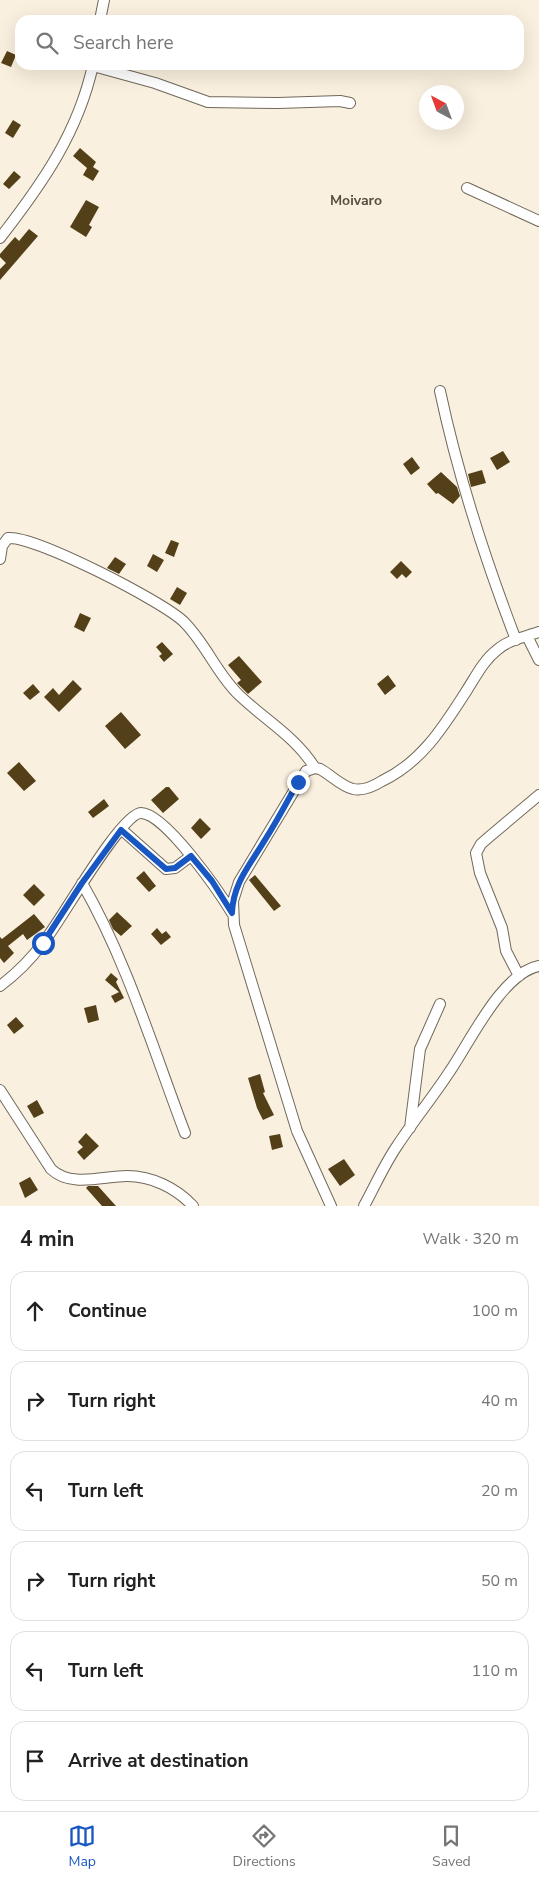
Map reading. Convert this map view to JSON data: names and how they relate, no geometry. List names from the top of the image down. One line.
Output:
{"districts":["Moivaro"],"north":"top left","page":{"search":"Search here","heading":["4 min","Walk · 320 m"],"list":[["Continue","100 m"],["Turn right","40 m"],["Turn left","20 m"],["Turn right","50 m"],["Turn left","110 m"],"Arrive at destination"],"nav":["Map","Directions","Saved"]}}
